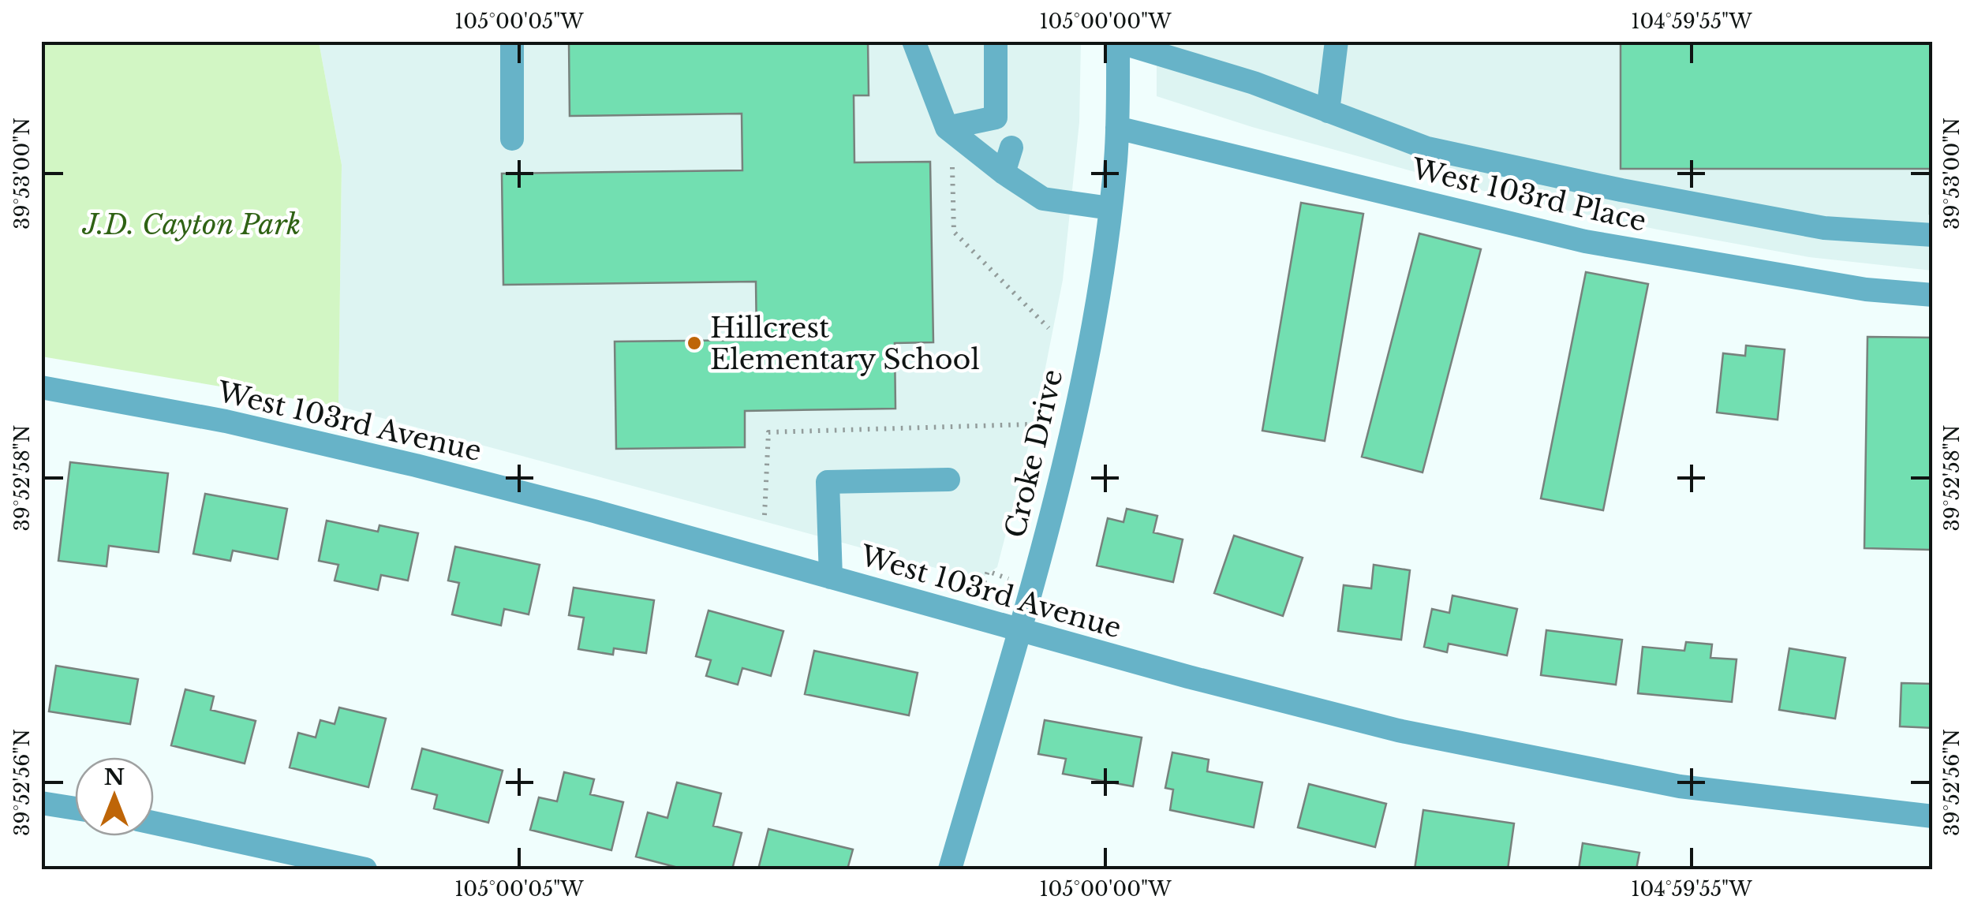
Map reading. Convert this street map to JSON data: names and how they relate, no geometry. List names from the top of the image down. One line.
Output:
{"streets":{"street":["West 103rd Place","West 103rd Avenue","Croke Drive"]},"crossings":[["West 103rd Place","Croke Drive"],["West 103rd Avenue","Croke Drive"]],"parks":["J.D. Cayton Park"],"places":["Hillcrest Elementary School"],"north":"top","coordinates":["105°00'05\"W","105°00'00\"W","104°59'55\"W","39°53'00\"N","39°52'58\"N","39°52'56\"N"]}
